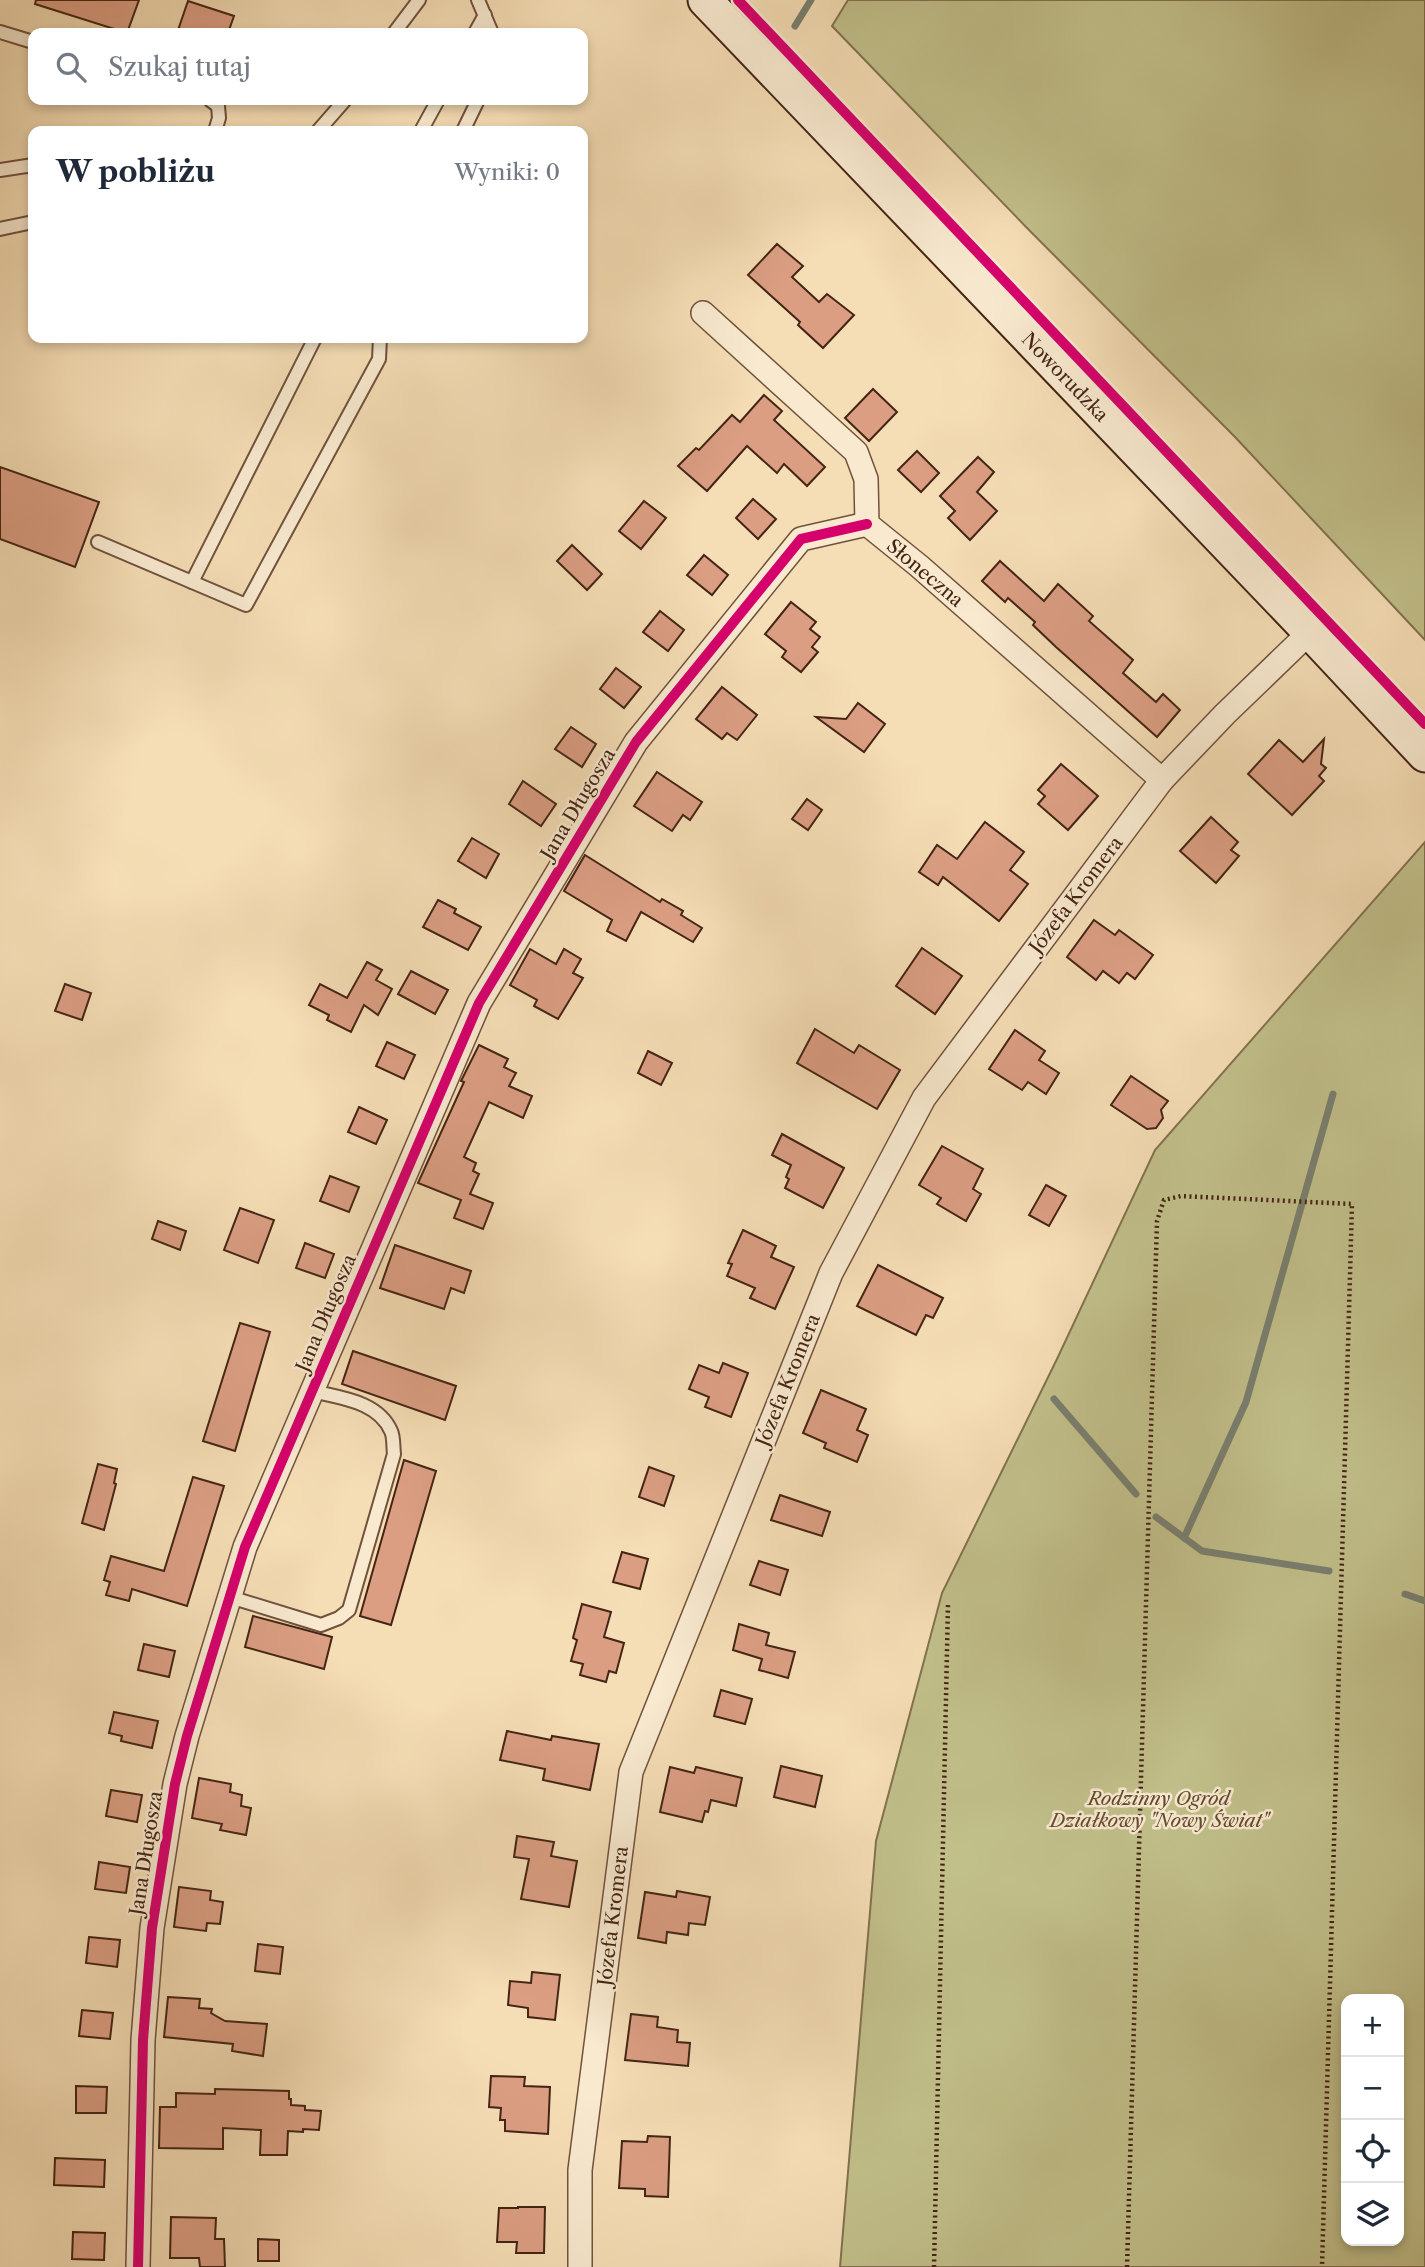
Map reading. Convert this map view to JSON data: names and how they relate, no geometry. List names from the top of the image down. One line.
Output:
{"streets":{"street":["Noworudzka","Słoneczna","Jana Długosza","Józefa Kromera"]},"crossings":[["Noworudzka","Józefa Kromera"],["Słoneczna","Jana Długosza"],["Słoneczna","Józefa Kromera"]],"parks":["Rodzinny Ogród Działkowy \"Nowy Świat\""],"page":{"search":"Szukaj tutaj","heading":["W pobliżu","Wyniki: 0"],"map_buttons":["+","−"]}}
